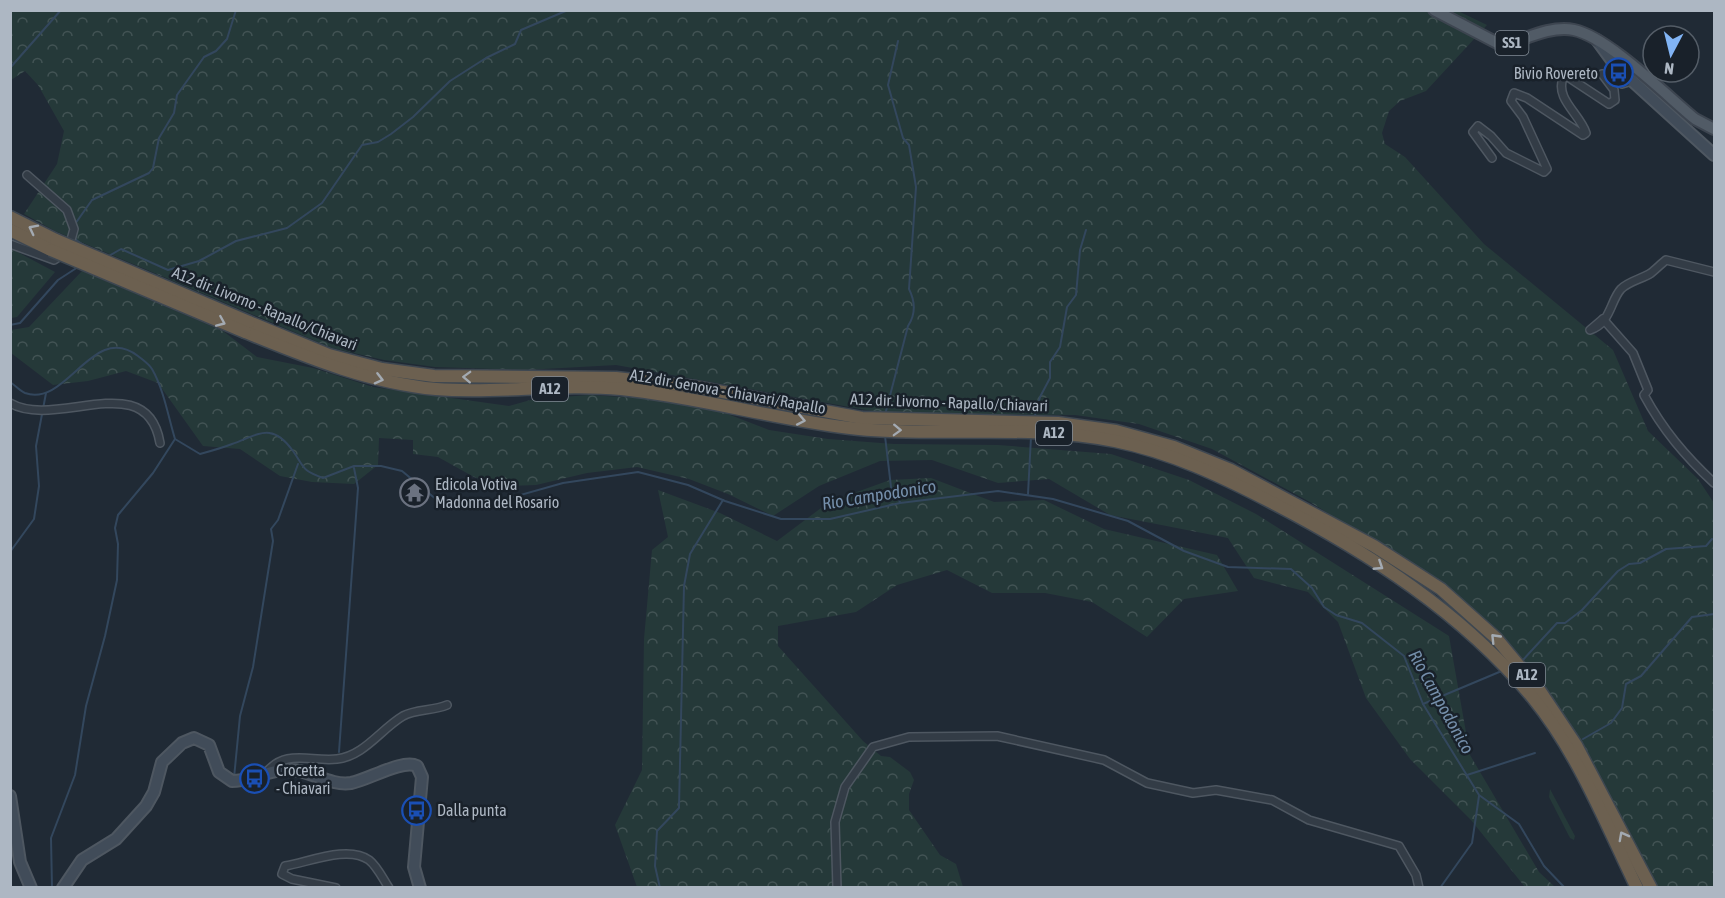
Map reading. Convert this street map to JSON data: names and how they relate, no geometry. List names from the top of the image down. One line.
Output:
{"streets":{"highway":["A12","A12 dir. Genova - Chiavari/Rapallo"],"main road":["SS1"]},"crossings":[["A12","A12 dir. Genova - Chiavari/Rapallo"]],"water":["Rio Campodonico"],"places":{"bus stop":["Bivio Rovereto","Crocetta - Chiavari","Dalla punta"],"temple":["Edicola Votiva Madonna del Rosario"]},"north":"bottom"}
